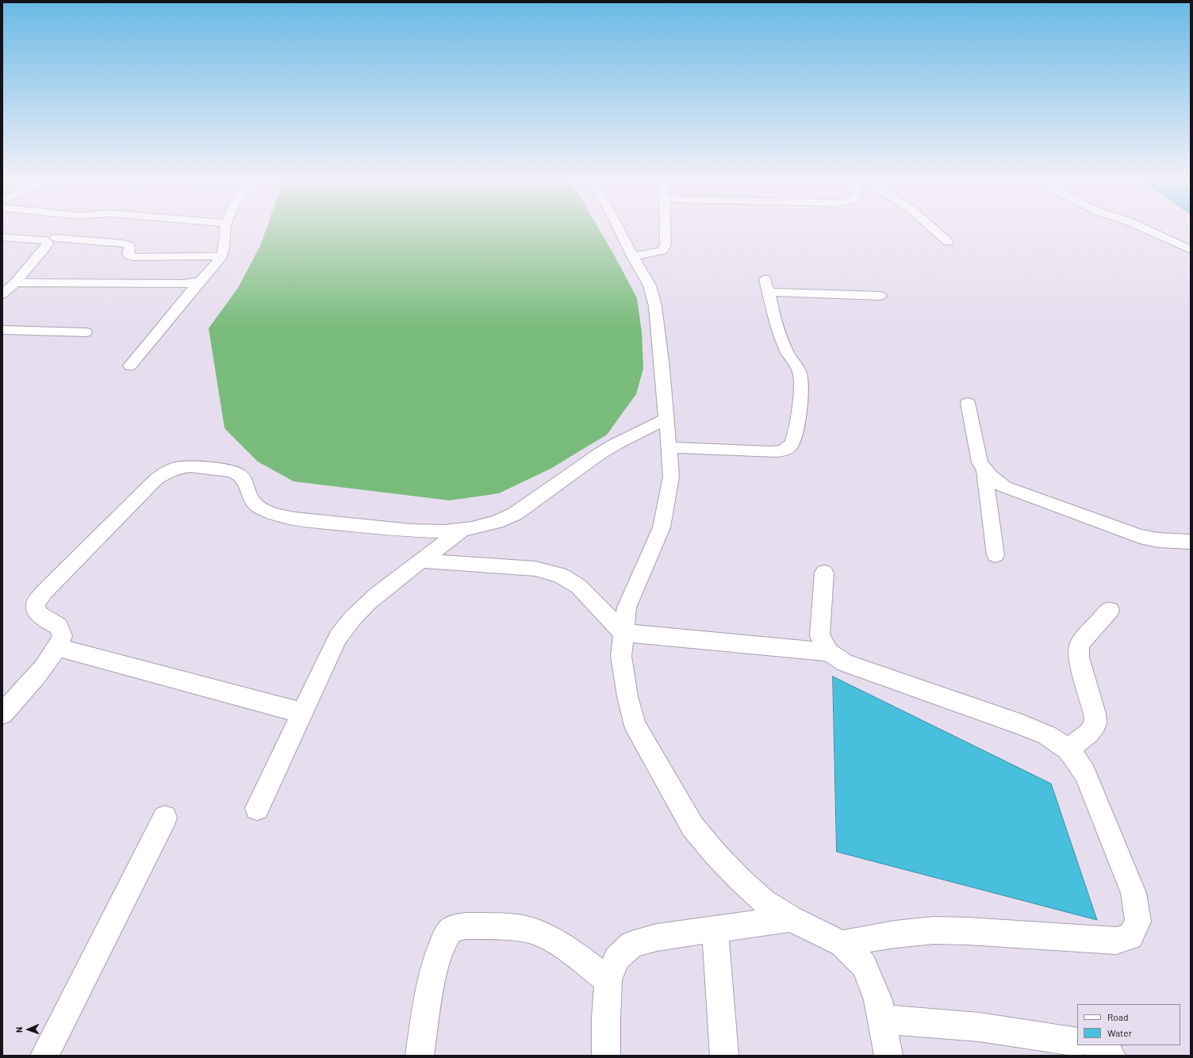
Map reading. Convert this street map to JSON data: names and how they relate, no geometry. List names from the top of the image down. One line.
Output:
{"legend":["Road","Water"],"north":"left"}
